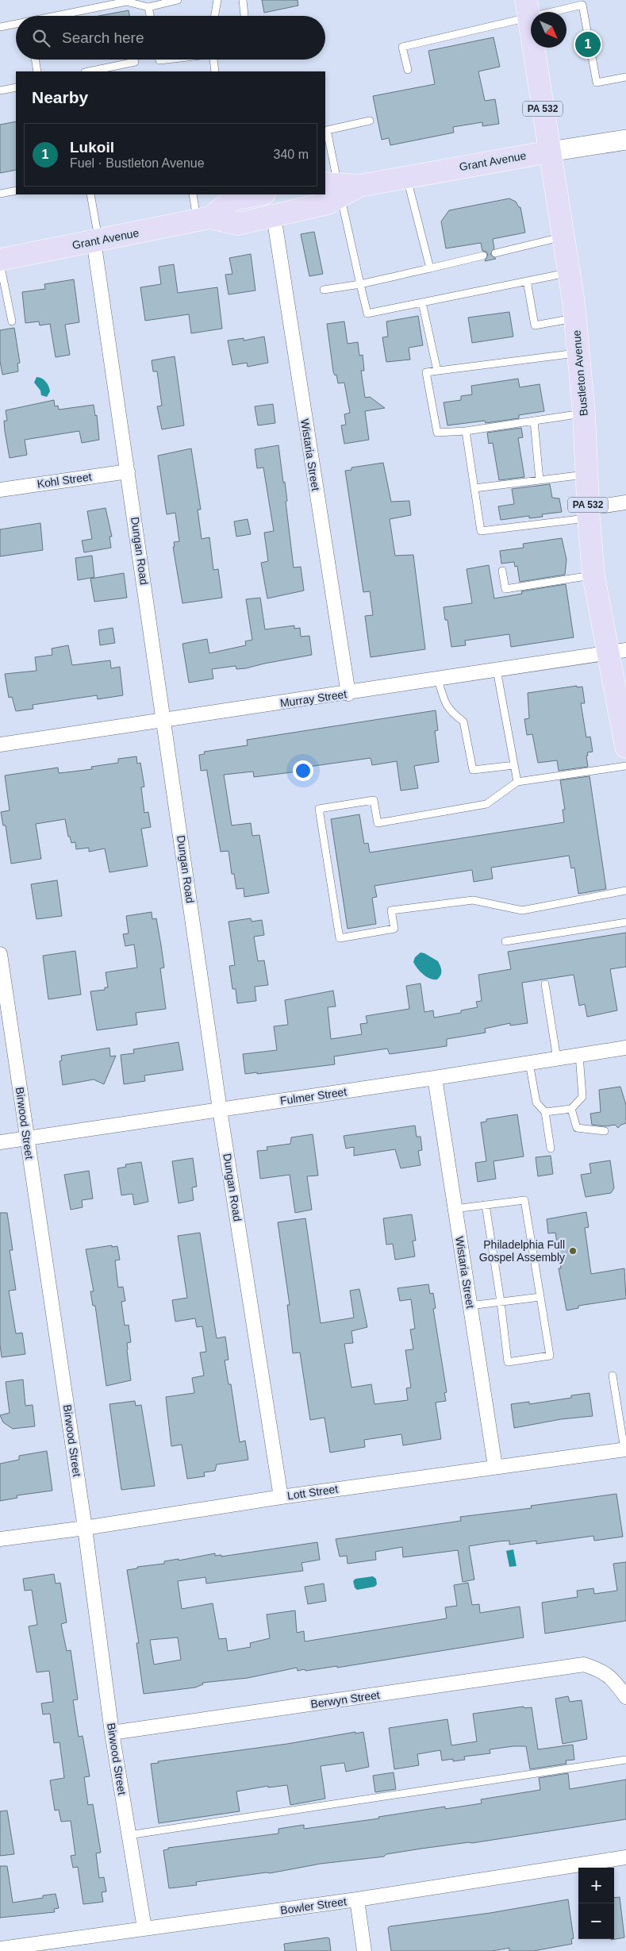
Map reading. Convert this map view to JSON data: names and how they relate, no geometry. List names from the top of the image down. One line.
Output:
{"streets":{"main road":["PA 532","Grant Avenue","Bustleton Avenue"],"street":["Wistaria Street","Kohl Street","Dungan Road","Murray Street","Fulmer Street","Birwood Street","Lott Street","Berwyn Street","Bowler Street"]},"crossings":[["Grant Avenue","Bustleton Avenue"],["Grant Avenue","Wistaria Street"],["Grant Avenue","Dungan Road"],["Bustleton Avenue","Murray Street"],["Wistaria Street","Murray Street"],["Wistaria Street","Fulmer Street"],["Wistaria Street","Lott Street"],["Kohl Street","Dungan Road"],["Dungan Road","Murray Street"],["Dungan Road","Fulmer Street"],["Dungan Road","Lott Street"],["Fulmer Street","Birwood Street"],["Birwood Street","Lott Street"],["Birwood Street","Berwyn Street"],["Birwood Street","Bowler Street"]],"places":["Philadelphia Full Gospel Assembly"],"north":"bottom right","page":{"search":"Search here","pins":"1","heading":"Nearby","list":[{"mark":"1","name":"Lukoil","note":"Fuel · Bustleton Avenue","value":"340 m"}],"map_buttons":["+","−"]}}
